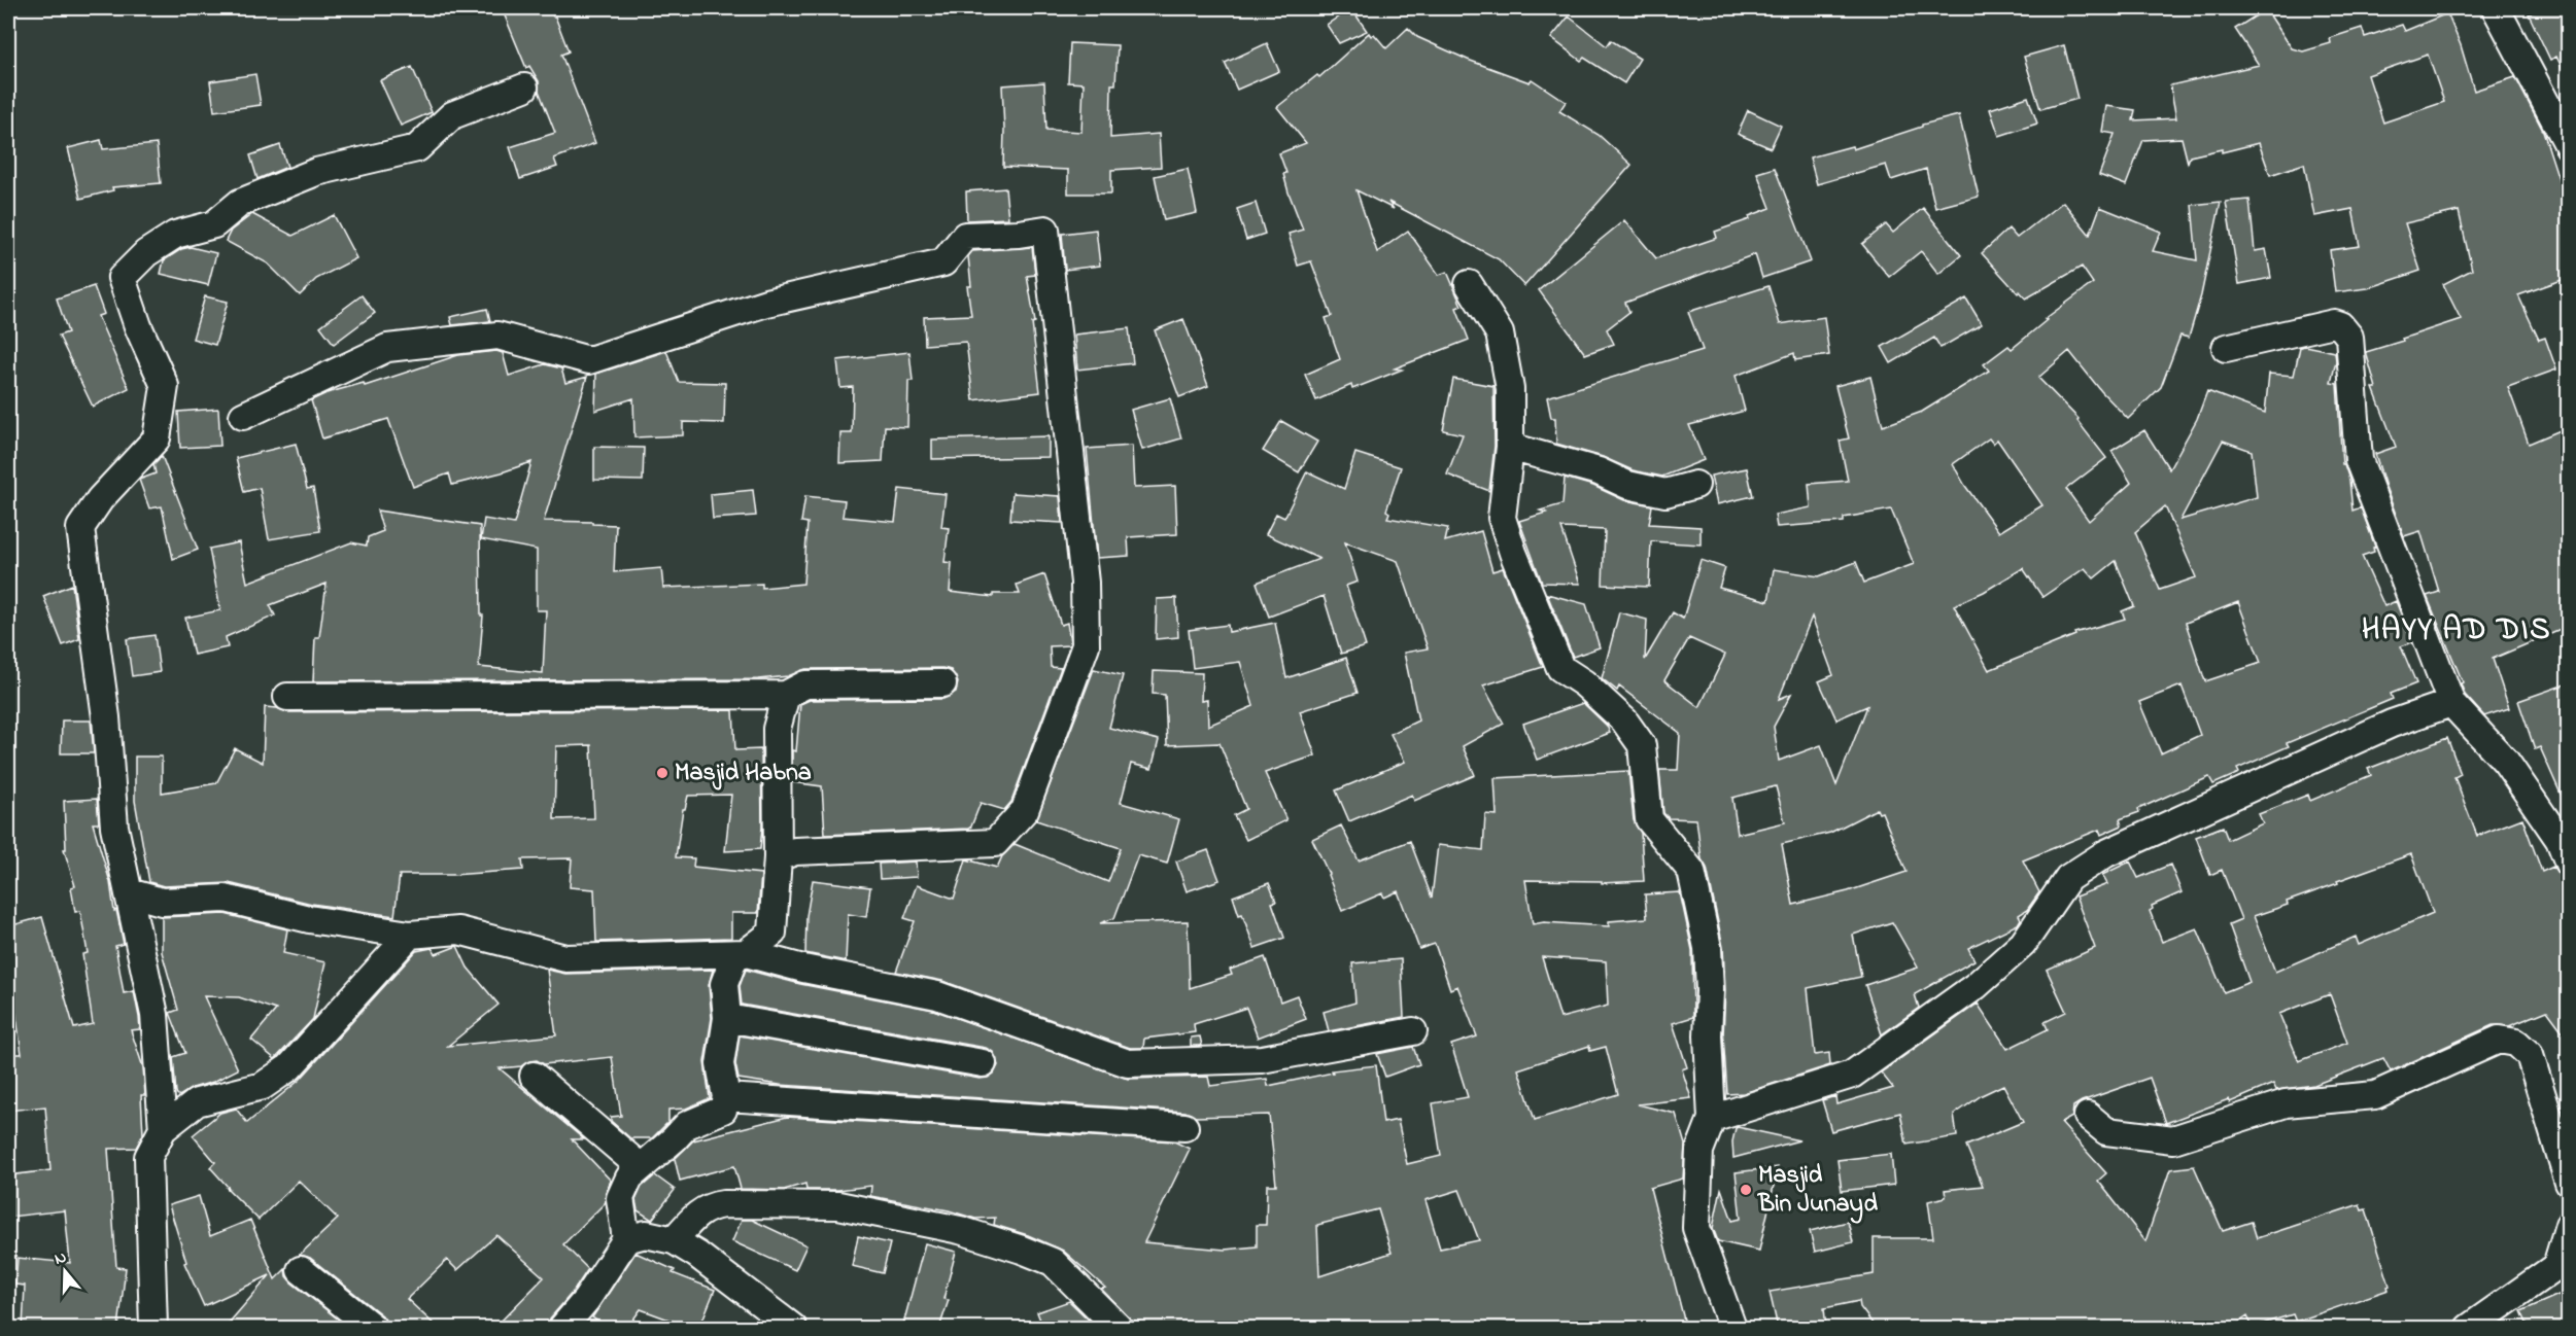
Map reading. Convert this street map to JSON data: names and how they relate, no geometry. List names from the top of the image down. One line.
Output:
{"districts":["HAYY AD DIS"],"places":["Masjid Habna","Masjid Bin Junayd"],"north":"top"}
